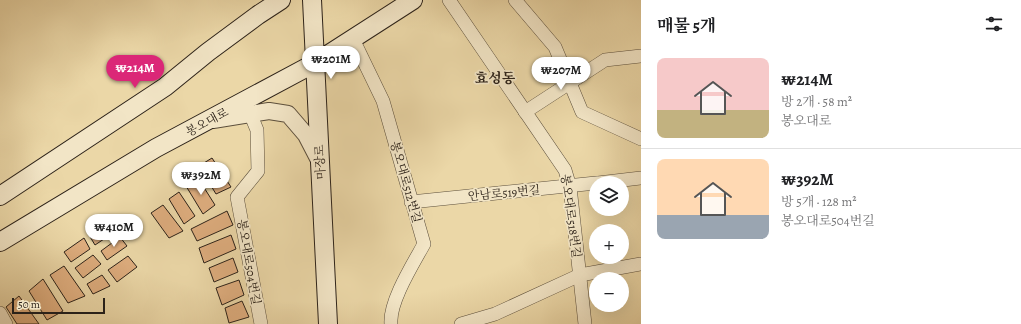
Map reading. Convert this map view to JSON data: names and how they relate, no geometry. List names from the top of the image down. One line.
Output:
{"streets":{"main road":["봉오대로","마장로"],"street":["봉오대로512번길","안남로519번길","봉오대로518번길","봉오대로504번길"]},"crossings":[["봉오대로","마장로"],["봉오대로","봉오대로512번길"],["봉오대로512번길","안남로519번길"],["안남로519번길","봉오대로518번길"]],"districts":["효성동"],"scale_bar":"50 m","page":{"heading":"매물 5개","price":["₩201M","₩214M","₩207M","₩392M","₩410M"],"list":[{"name":"₩214M","note":"방 2개 · 58 m² · 봉오대로"},{"name":"₩392M","note":"방 5개 · 128 m² · 봉오대로504번길"}],"map_buttons":["+","−"],"scale":"50 m"}}
